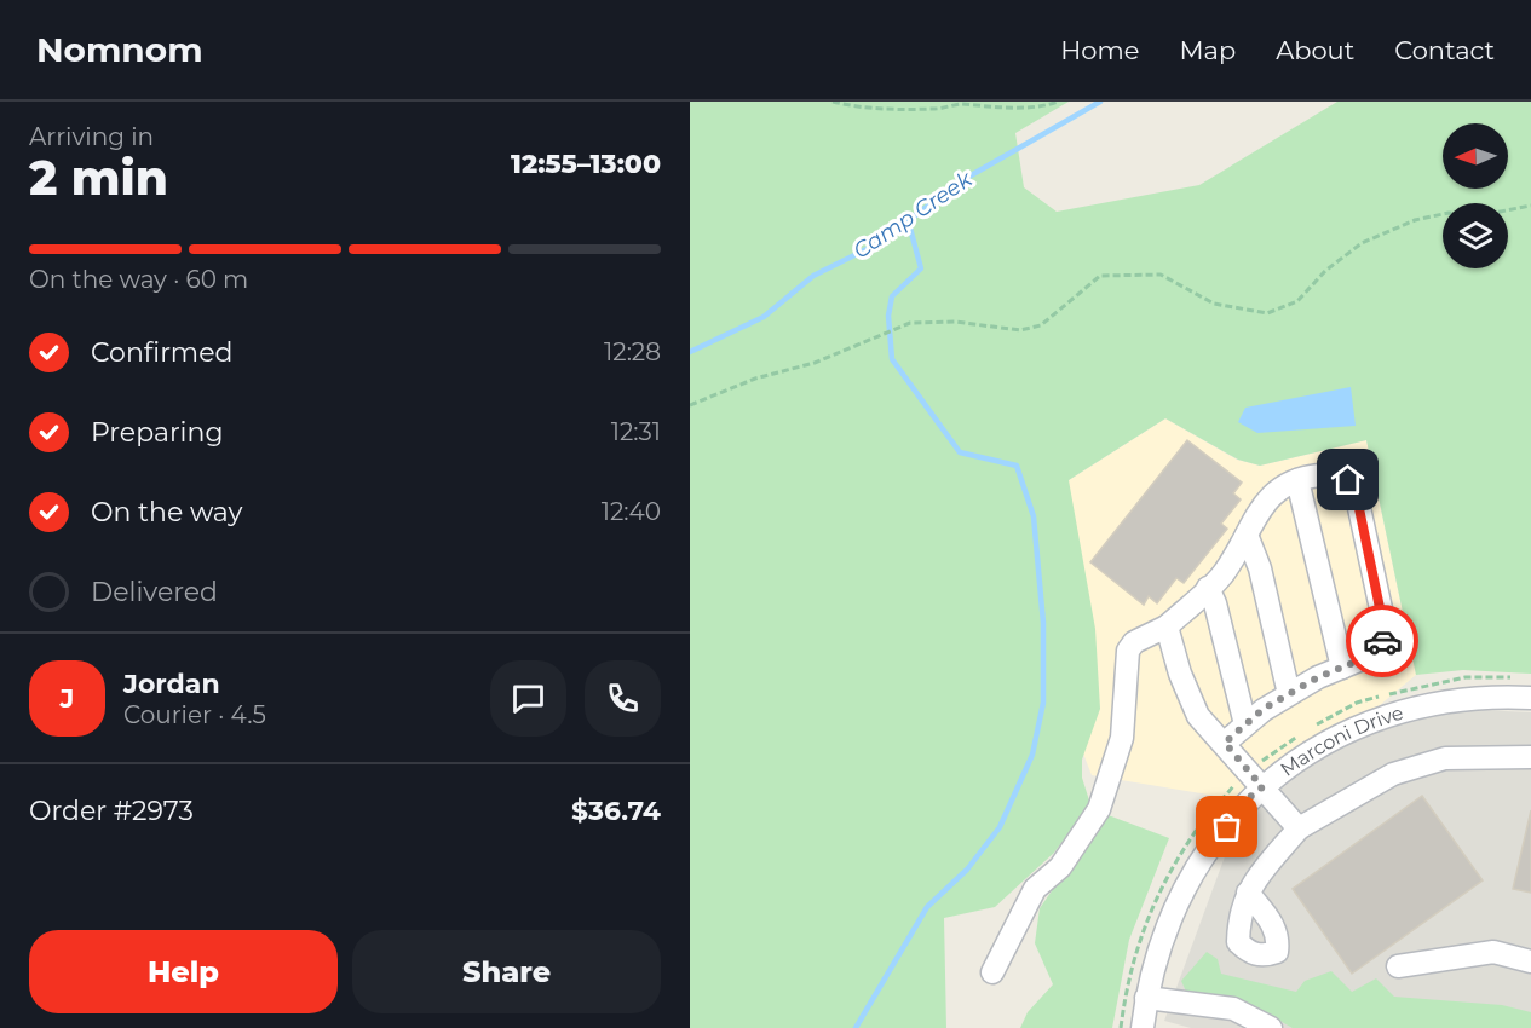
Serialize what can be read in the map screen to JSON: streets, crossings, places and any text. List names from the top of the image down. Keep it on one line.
{"streets":{"street":["Marconi Drive"]},"water":["Camp Creek"],"north":"left","page":{"header":"Nomnom","nav":["Home","Map","About","Contact"],"heading":["2 min","Arriving in","12:55–13:00"],"panel":["Jordan","Courier · 4.5","Order #2973","$36.74"],"bar":"On the way · 60 m","list":[["Confirmed","12:28"],["Preparing","12:31"],["On the way","12:40"],"Delivered"],"round":"J","buttons":["Help","Share"]}}
